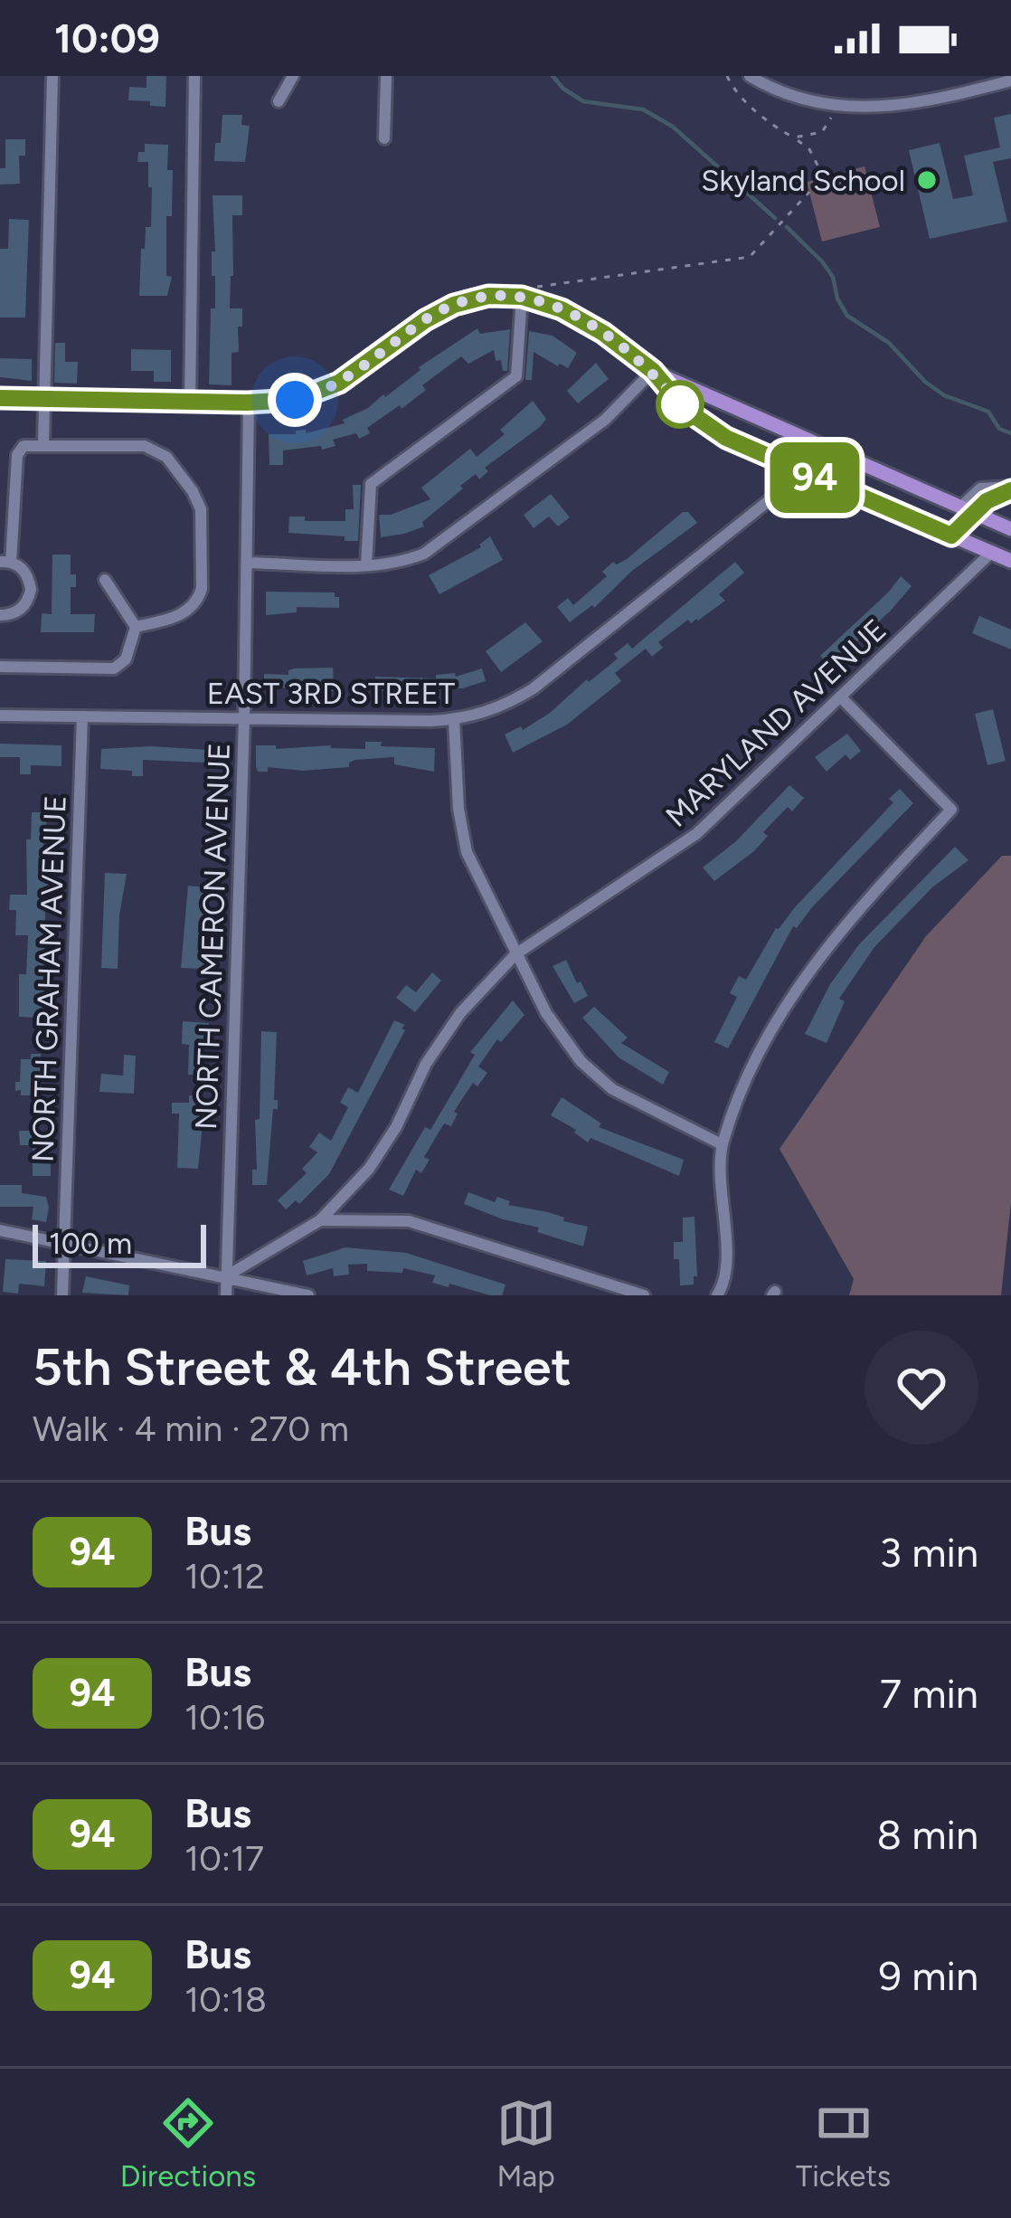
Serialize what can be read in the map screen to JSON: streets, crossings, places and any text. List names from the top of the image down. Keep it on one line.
{"streets":{"street":["EAST 3RD STREET","MARYLAND AVENUE","NORTH CAMERON AVENUE","NORTH GRAHAM AVENUE"]},"crossings":[["EAST 3RD STREET","NORTH CAMERON AVENUE"],["EAST 3RD STREET","NORTH GRAHAM AVENUE"],["MARYLAND AVENUE","NORTH CAMERON AVENUE"]],"places":["Skyland School"],"lines":["bus line 94"],"scale_bar":"100 m","page":{"status":"10:09","on_map":"94","scale":"100 m","heading":["5th Street & 4th Street","Walk · 4 min · 270 m"],"list":[{"mark":"94","name":"Bus","note":"10:12","value":"3 min"},{"mark":"94","name":"Bus","note":"10:16","value":"7 min"},{"mark":"94","name":"Bus","note":"10:17","value":"8 min"},{"mark":"94","name":"Bus","note":"10:18","value":"9 min"}],"tabs":["Directions","Map","Tickets"]}}
